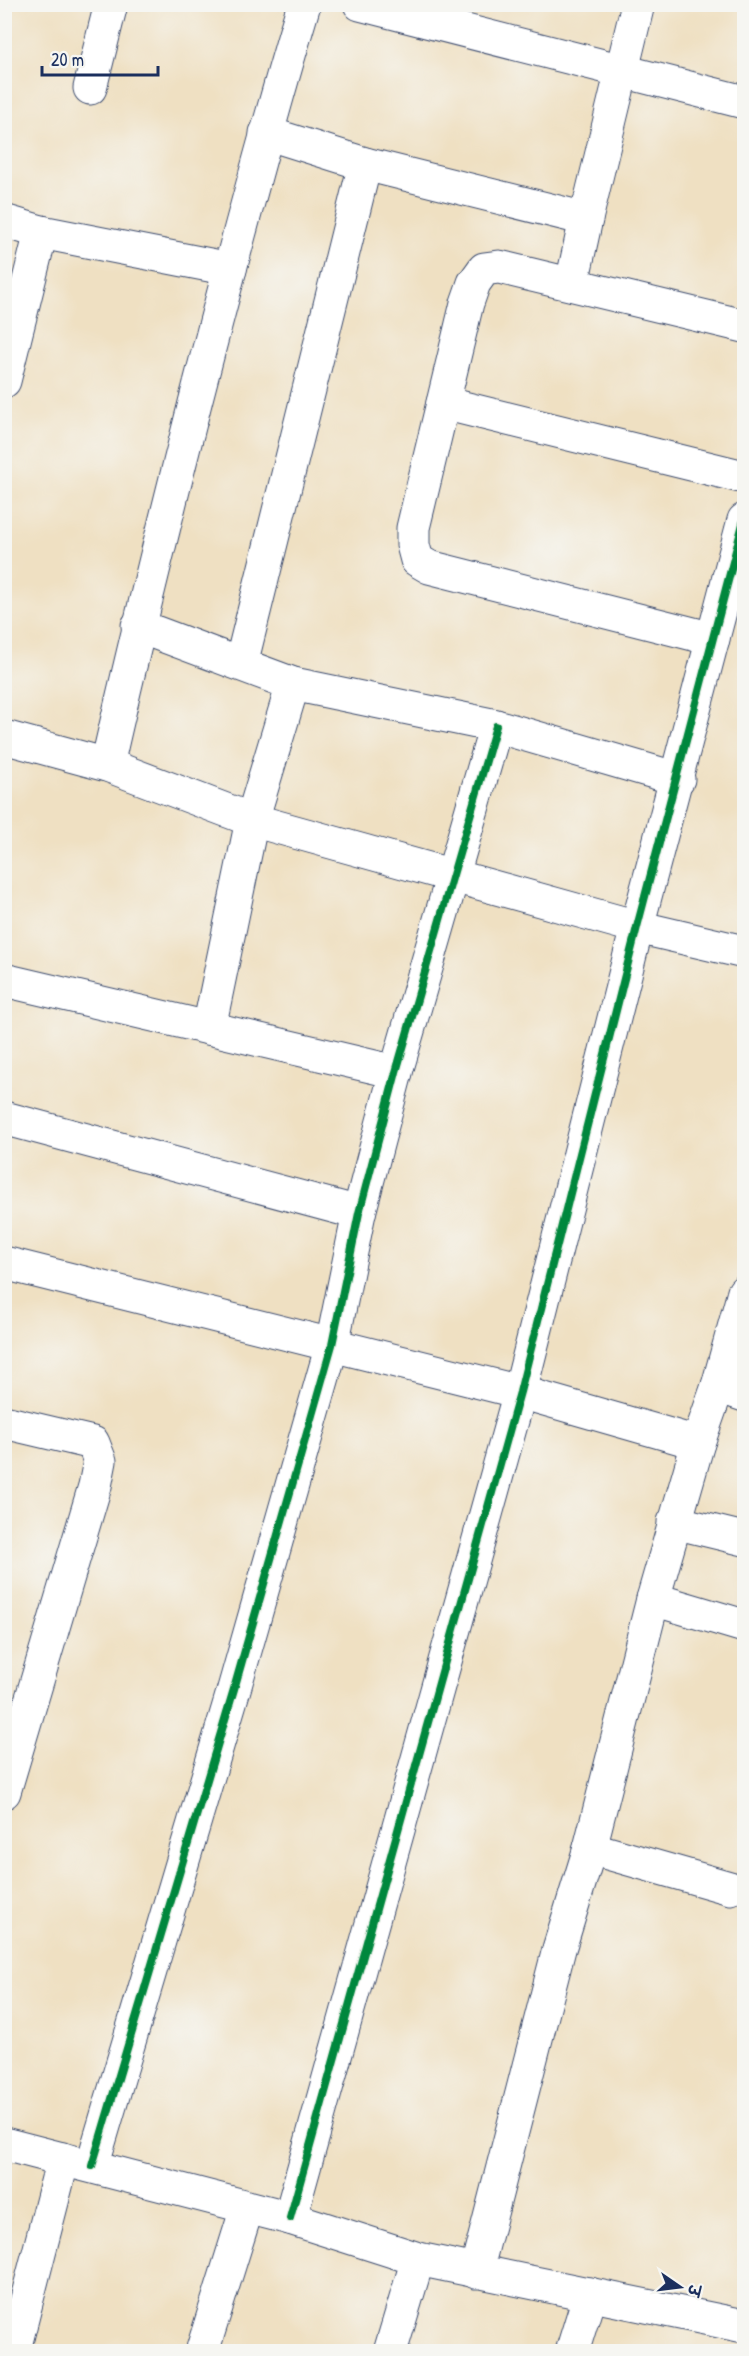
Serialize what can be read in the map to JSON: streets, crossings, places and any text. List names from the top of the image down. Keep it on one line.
{"scale_bar":"20 m","north":"right"}
